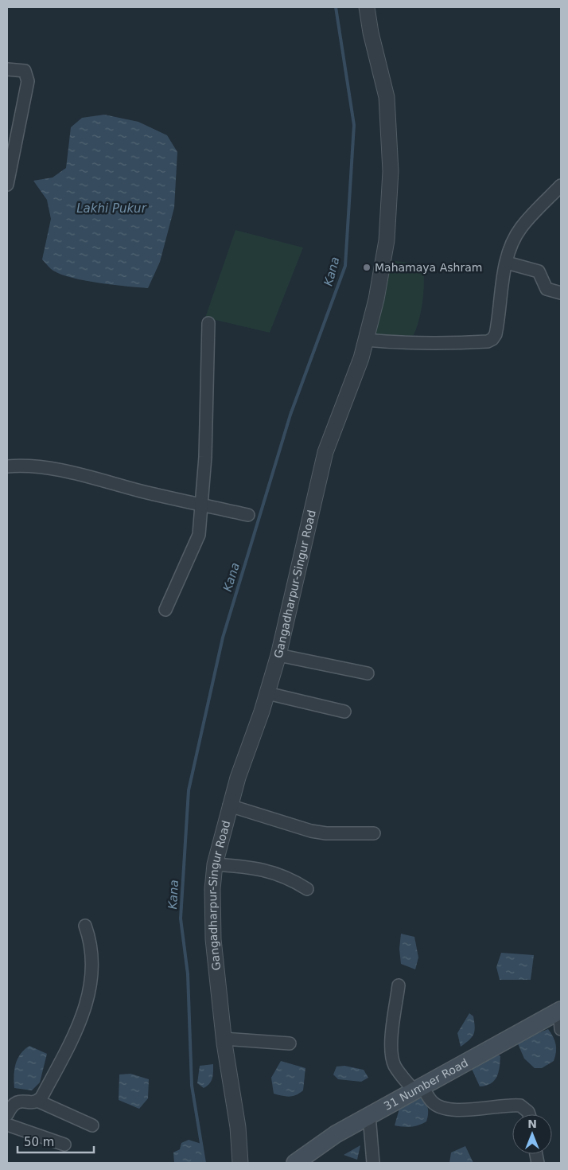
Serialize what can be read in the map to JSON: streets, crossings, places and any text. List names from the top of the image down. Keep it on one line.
{"streets":{"main road":["31 Number Road"],"street":["Gangadharpur-Singur Road"]},"water":["Lakhi Pukur","Kana"],"places":["Mahamaya Ashram"],"scale_bar":"50 m","north":"top"}
